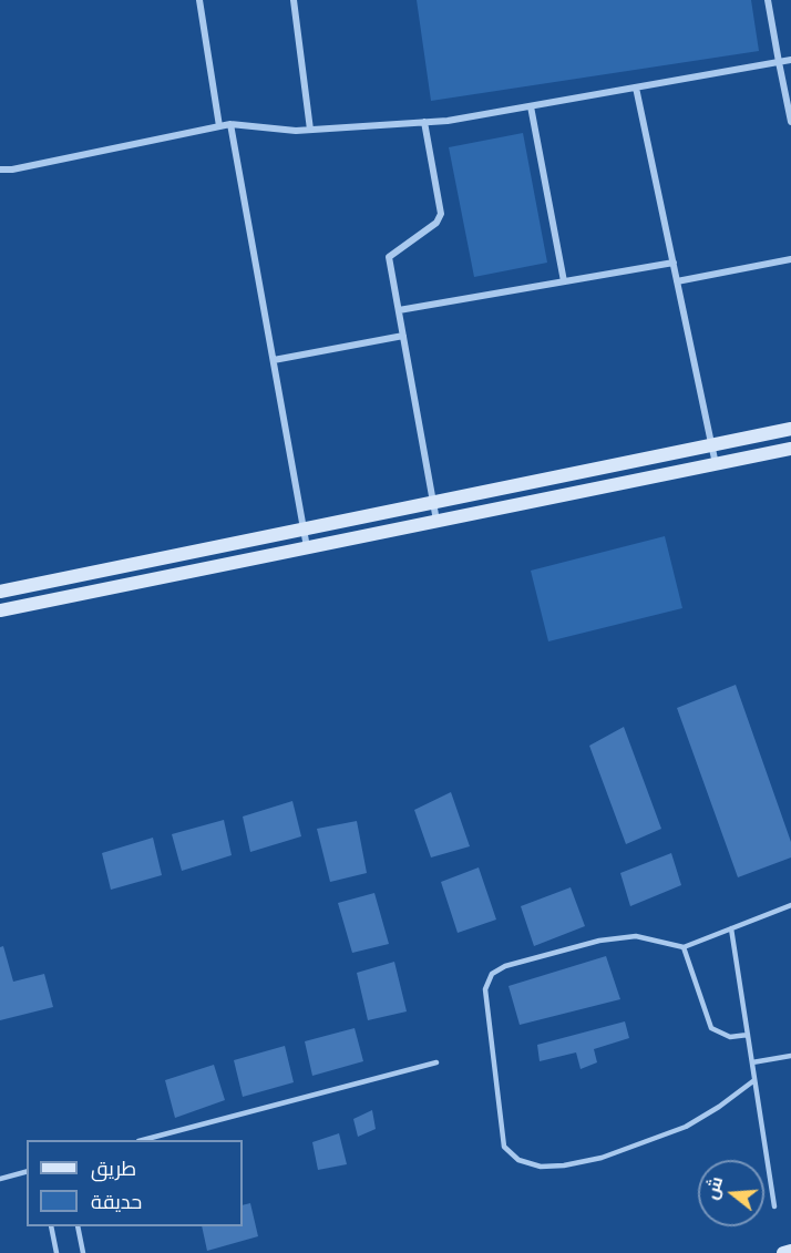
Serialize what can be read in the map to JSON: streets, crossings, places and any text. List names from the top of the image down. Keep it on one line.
{"legend":["طريق","حديقة"],"north":"left"}
